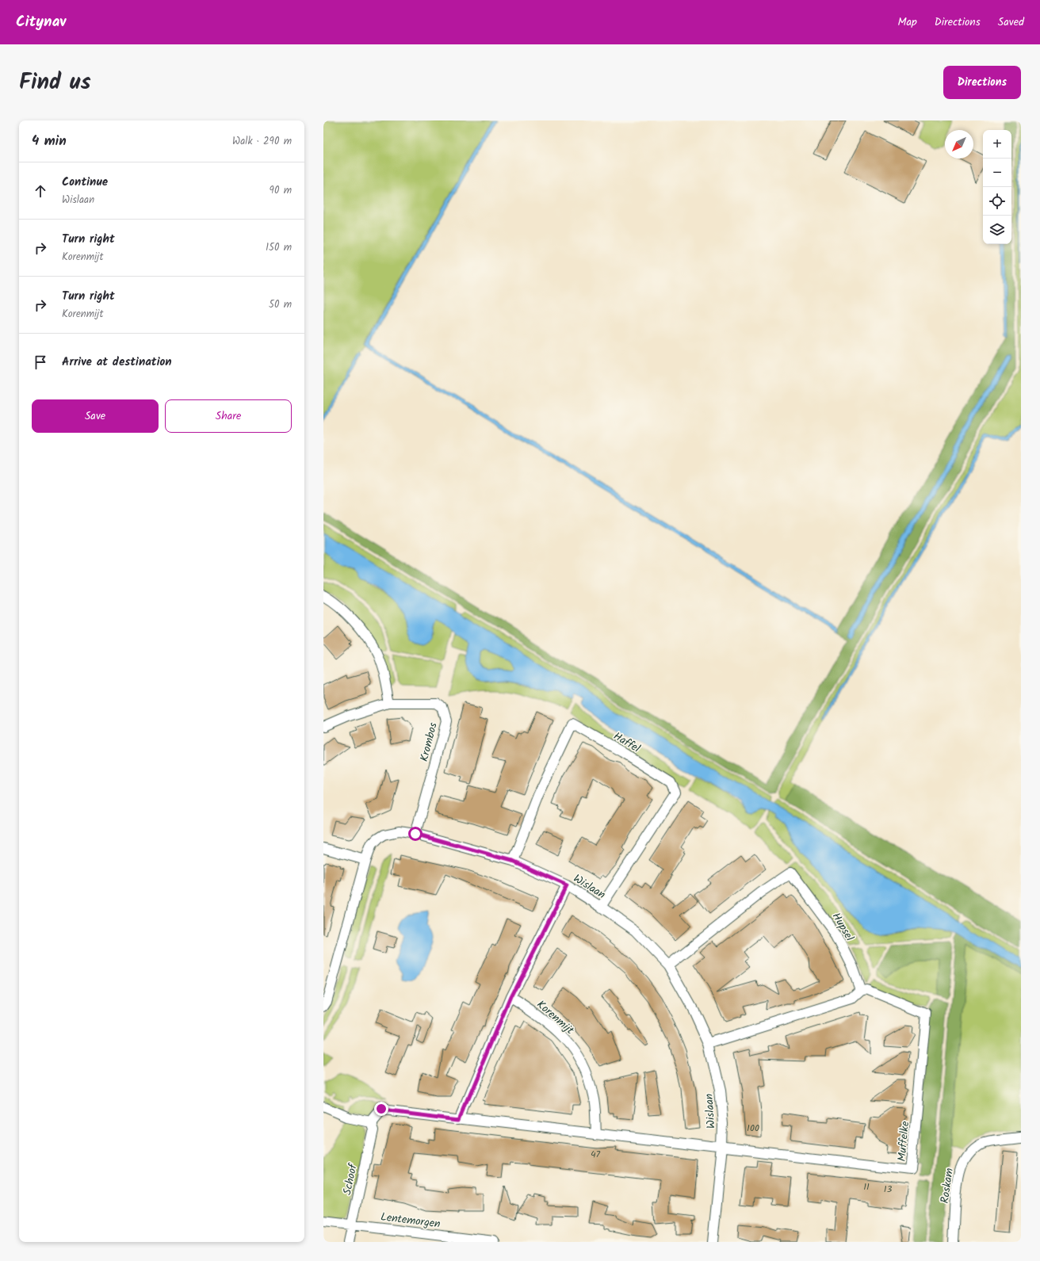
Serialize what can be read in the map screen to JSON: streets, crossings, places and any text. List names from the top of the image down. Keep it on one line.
{"streets":{"street":["Krombos","Haffel","Wislaan","Hupsel","Korenmijt","Muffelke","Schoof","Roskam","Lentemorgen"]},"crossings":[["Krombos","Wislaan"],["Haffel","Wislaan"],["Wislaan","Hupsel"],["Wislaan","Muffelke"],["Hupsel","Muffelke"],["Schoof","Lentemorgen"]],"house_numbers":["100","47","11","13"],"north":"bottom left","page":{"header":"Citynav","nav":["Map","Directions","Saved"],"title":"Find us","buttons":["Directions",["Save","Share"]],"heading":["4 min","Walk · 290 m"],"map_buttons":["+","−"],"list":[["Continue","Wislaan","90 m"],["Turn right","Korenmijt","150 m"],["Turn right","Korenmijt","50 m"],"Arrive at destination"]}}
